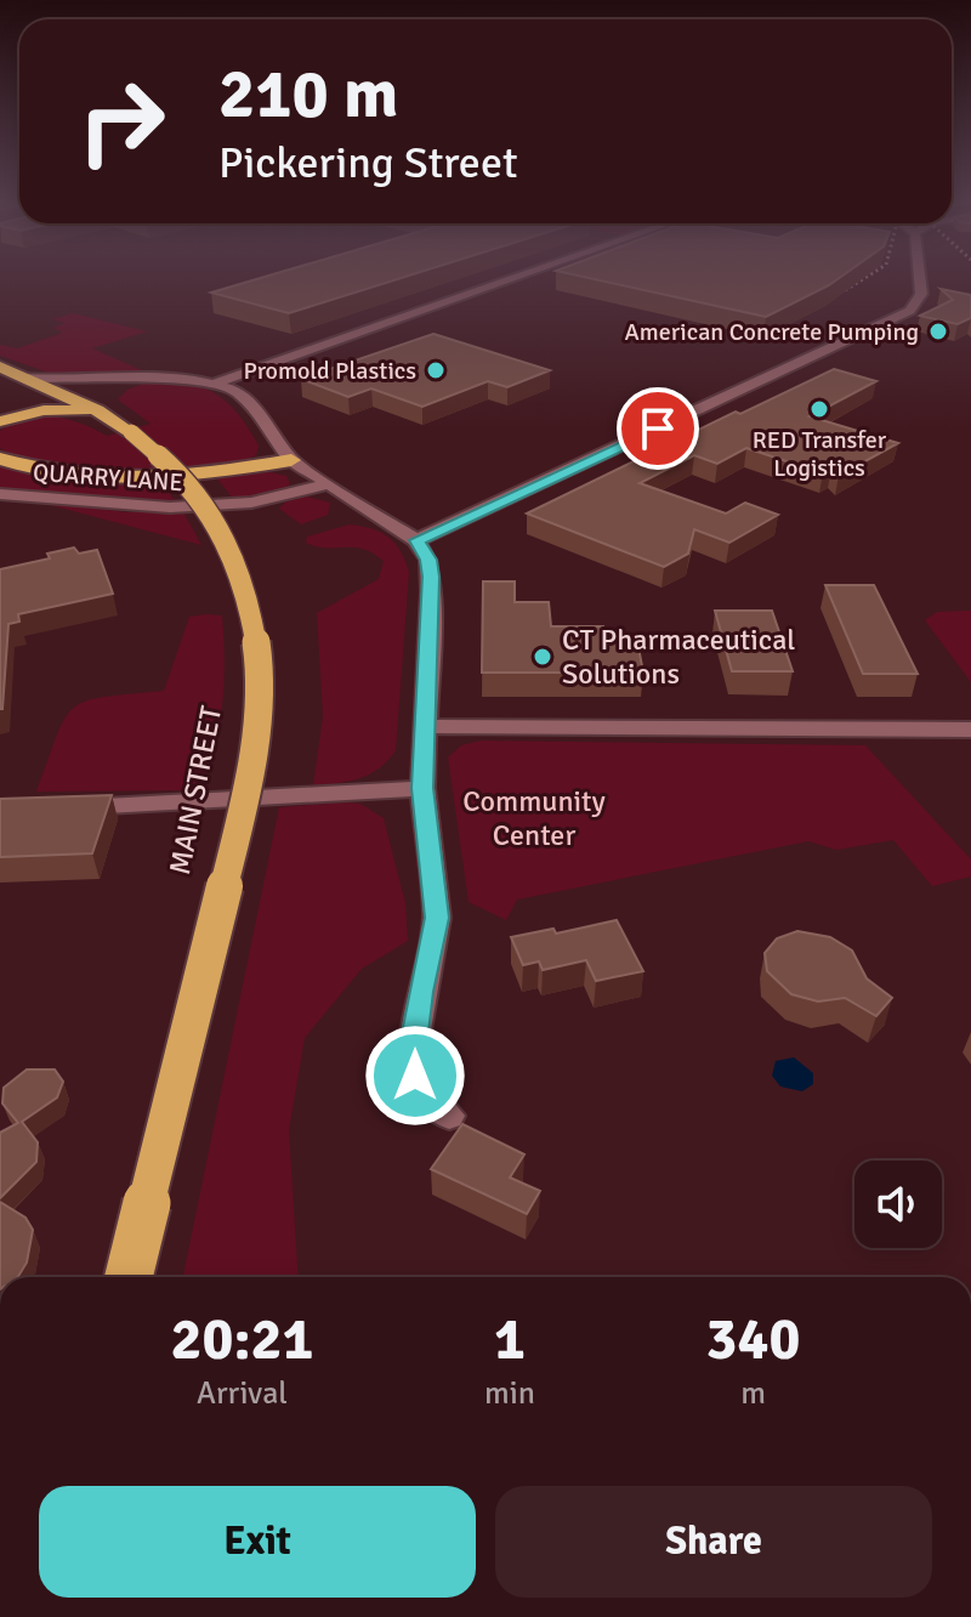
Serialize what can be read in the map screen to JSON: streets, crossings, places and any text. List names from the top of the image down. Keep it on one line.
{"streets":{"highway":["MAIN STREET"],"street":["QUARRY LANE"]},"parks":["Community Center"],"places":["American Concrete Pumping","Promold Plastics","RED Transfer Logistics","CT Pharmaceutical Solutions"],"page":{"turn":["210 m","Pickering Street"],"eta":["20:21","Arrival","1","min","340","m"],"buttons":["Exit","Share"]}}
